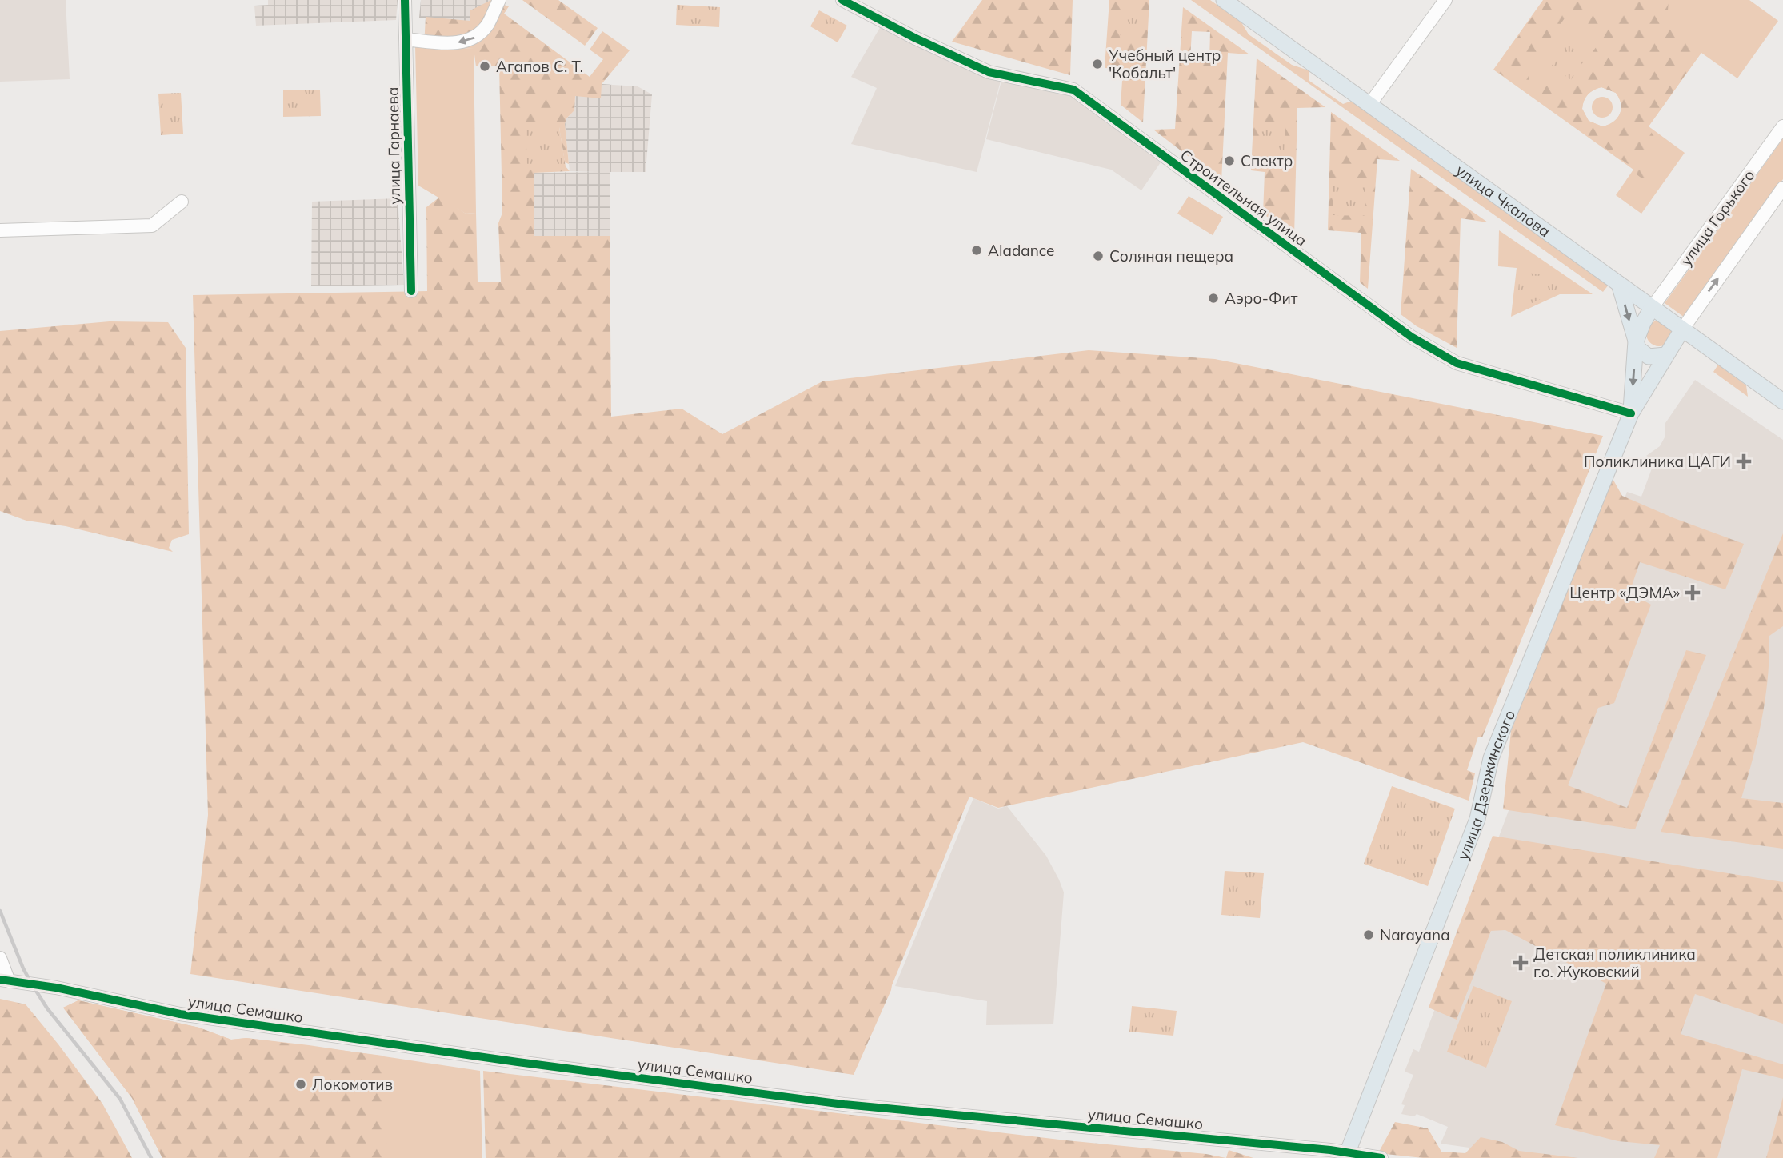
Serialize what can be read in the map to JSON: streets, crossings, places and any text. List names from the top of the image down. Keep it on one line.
{"streets":{"main road":["улица Чкалова","улица Дзержинского"],"street":["улица Гарнаева","Строительная улица","улица Горького","улица Семашко"]},"crossings":[["Строительная улица","улица Дзержинского"],["улица Чкалова","улица Горького"],["улица Чкалова","улица Дзержинского"],["улица Горького","улица Дзержинского"],["улица Дзержинского","улица Семашко"]],"places":{"other":["Учебный центр 'Кобальт'","Агапов С. Т.","Спектр","Aladance","Соляная пещера","Аэро-Фит","Narayana","Локомотив"],"health":["Поликлиника ЦАГИ","Центр «ДЭМА»","Детская поликлиника г.о. Жуковский"]}}
